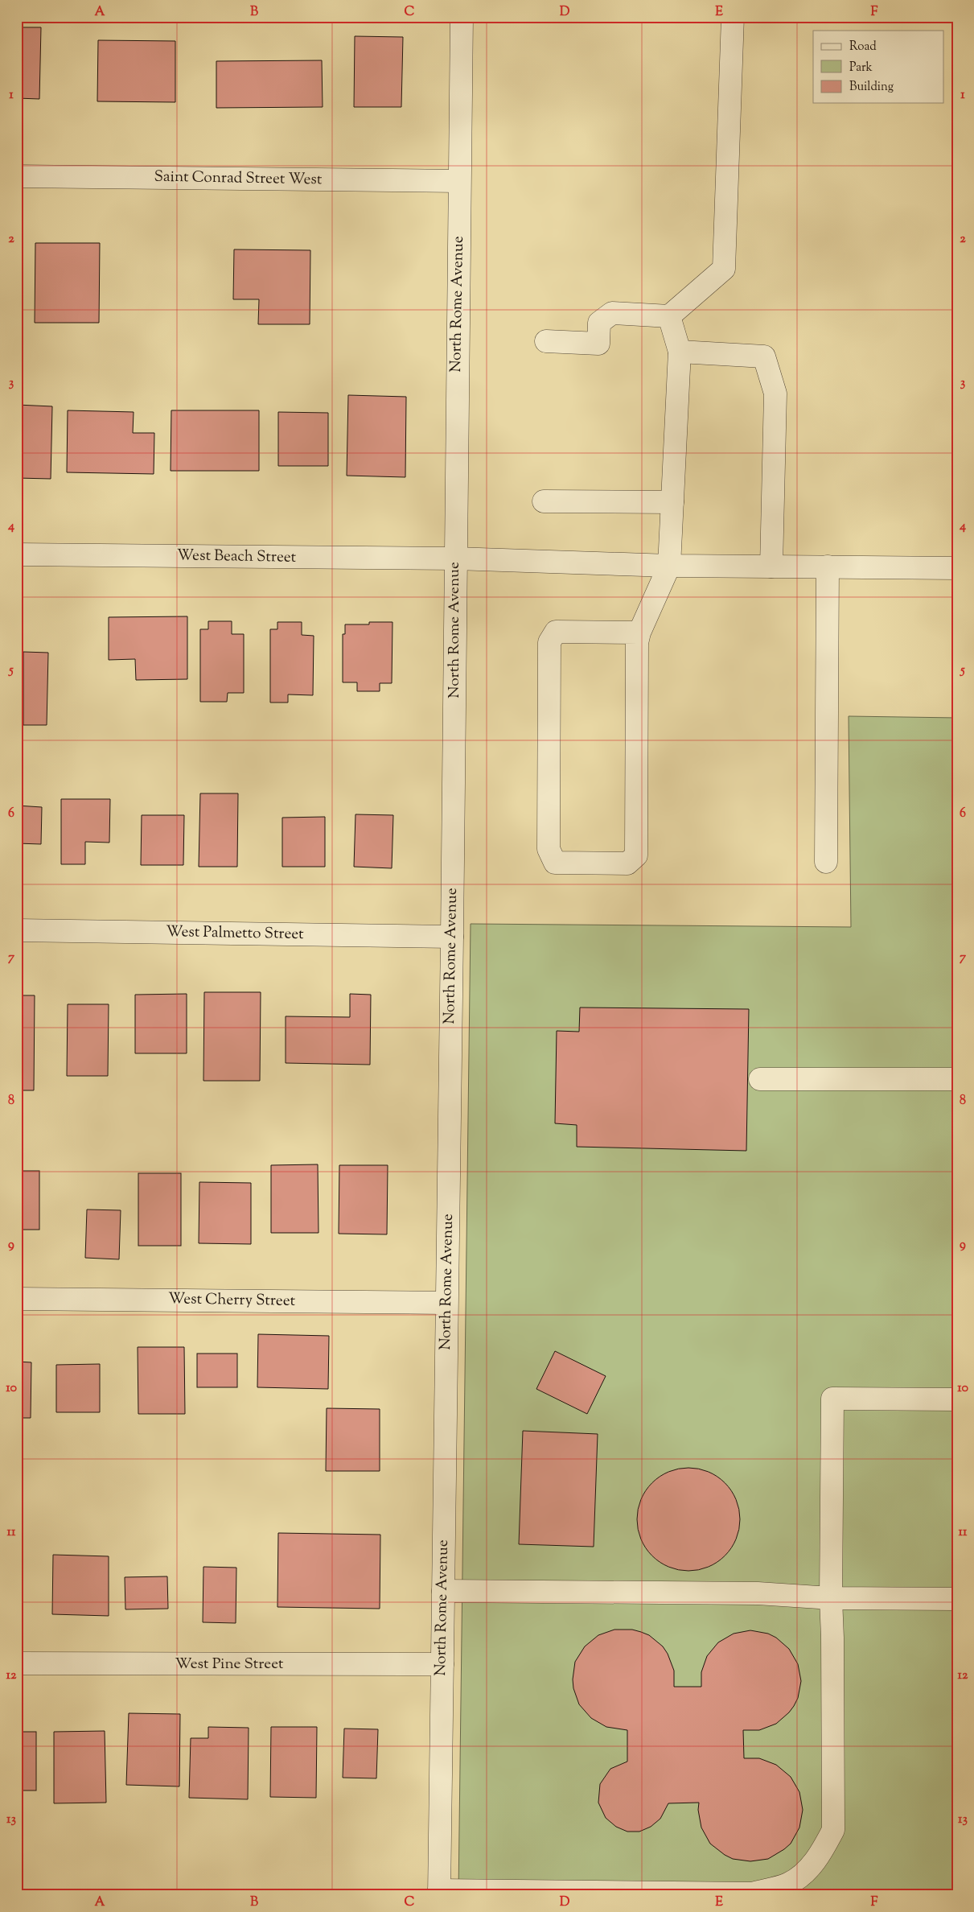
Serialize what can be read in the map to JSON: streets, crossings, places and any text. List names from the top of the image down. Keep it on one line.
{"streets":{"street":["Saint Conrad Street West","North Rome Avenue","West Beach Street","West Palmetto Street","West Cherry Street","West Pine Street"]},"crossings":[["Saint Conrad Street West","North Rome Avenue"],["North Rome Avenue","West Beach Street"],["North Rome Avenue","West Palmetto Street"],["North Rome Avenue","West Cherry Street"],["North Rome Avenue","West Pine Street"]],"legend":["Road","Park","Building"],"grid":{"columns":["A","B","C","D","E","F"],"rows":["1","2","3","4","5","6","7","8","9","10","11","12","13"]}}
